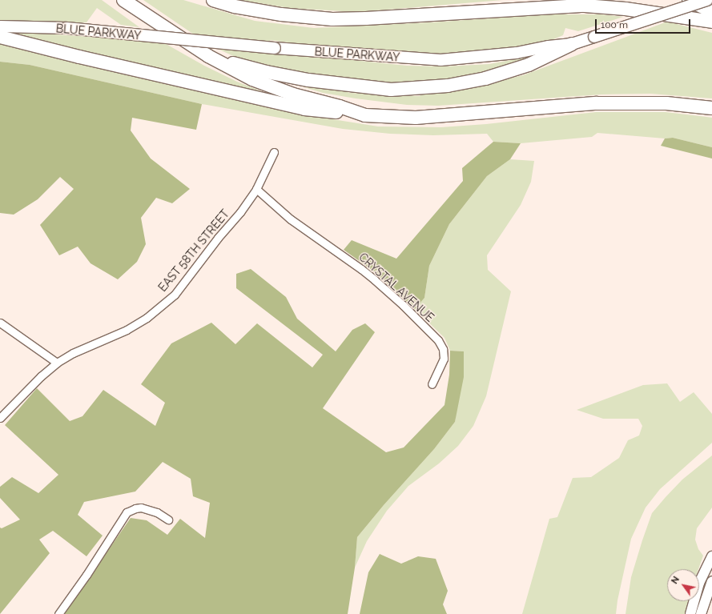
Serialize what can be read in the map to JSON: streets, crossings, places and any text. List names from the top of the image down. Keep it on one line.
{"streets":{"highway":["BLUE PARKWAY"],"street":["EAST 58TH STREET","CRYSTAL AVENUE"]},"crossings":[["EAST 58TH STREET","CRYSTAL AVENUE"]],"scale_bar":"100 m","north":"top left"}
